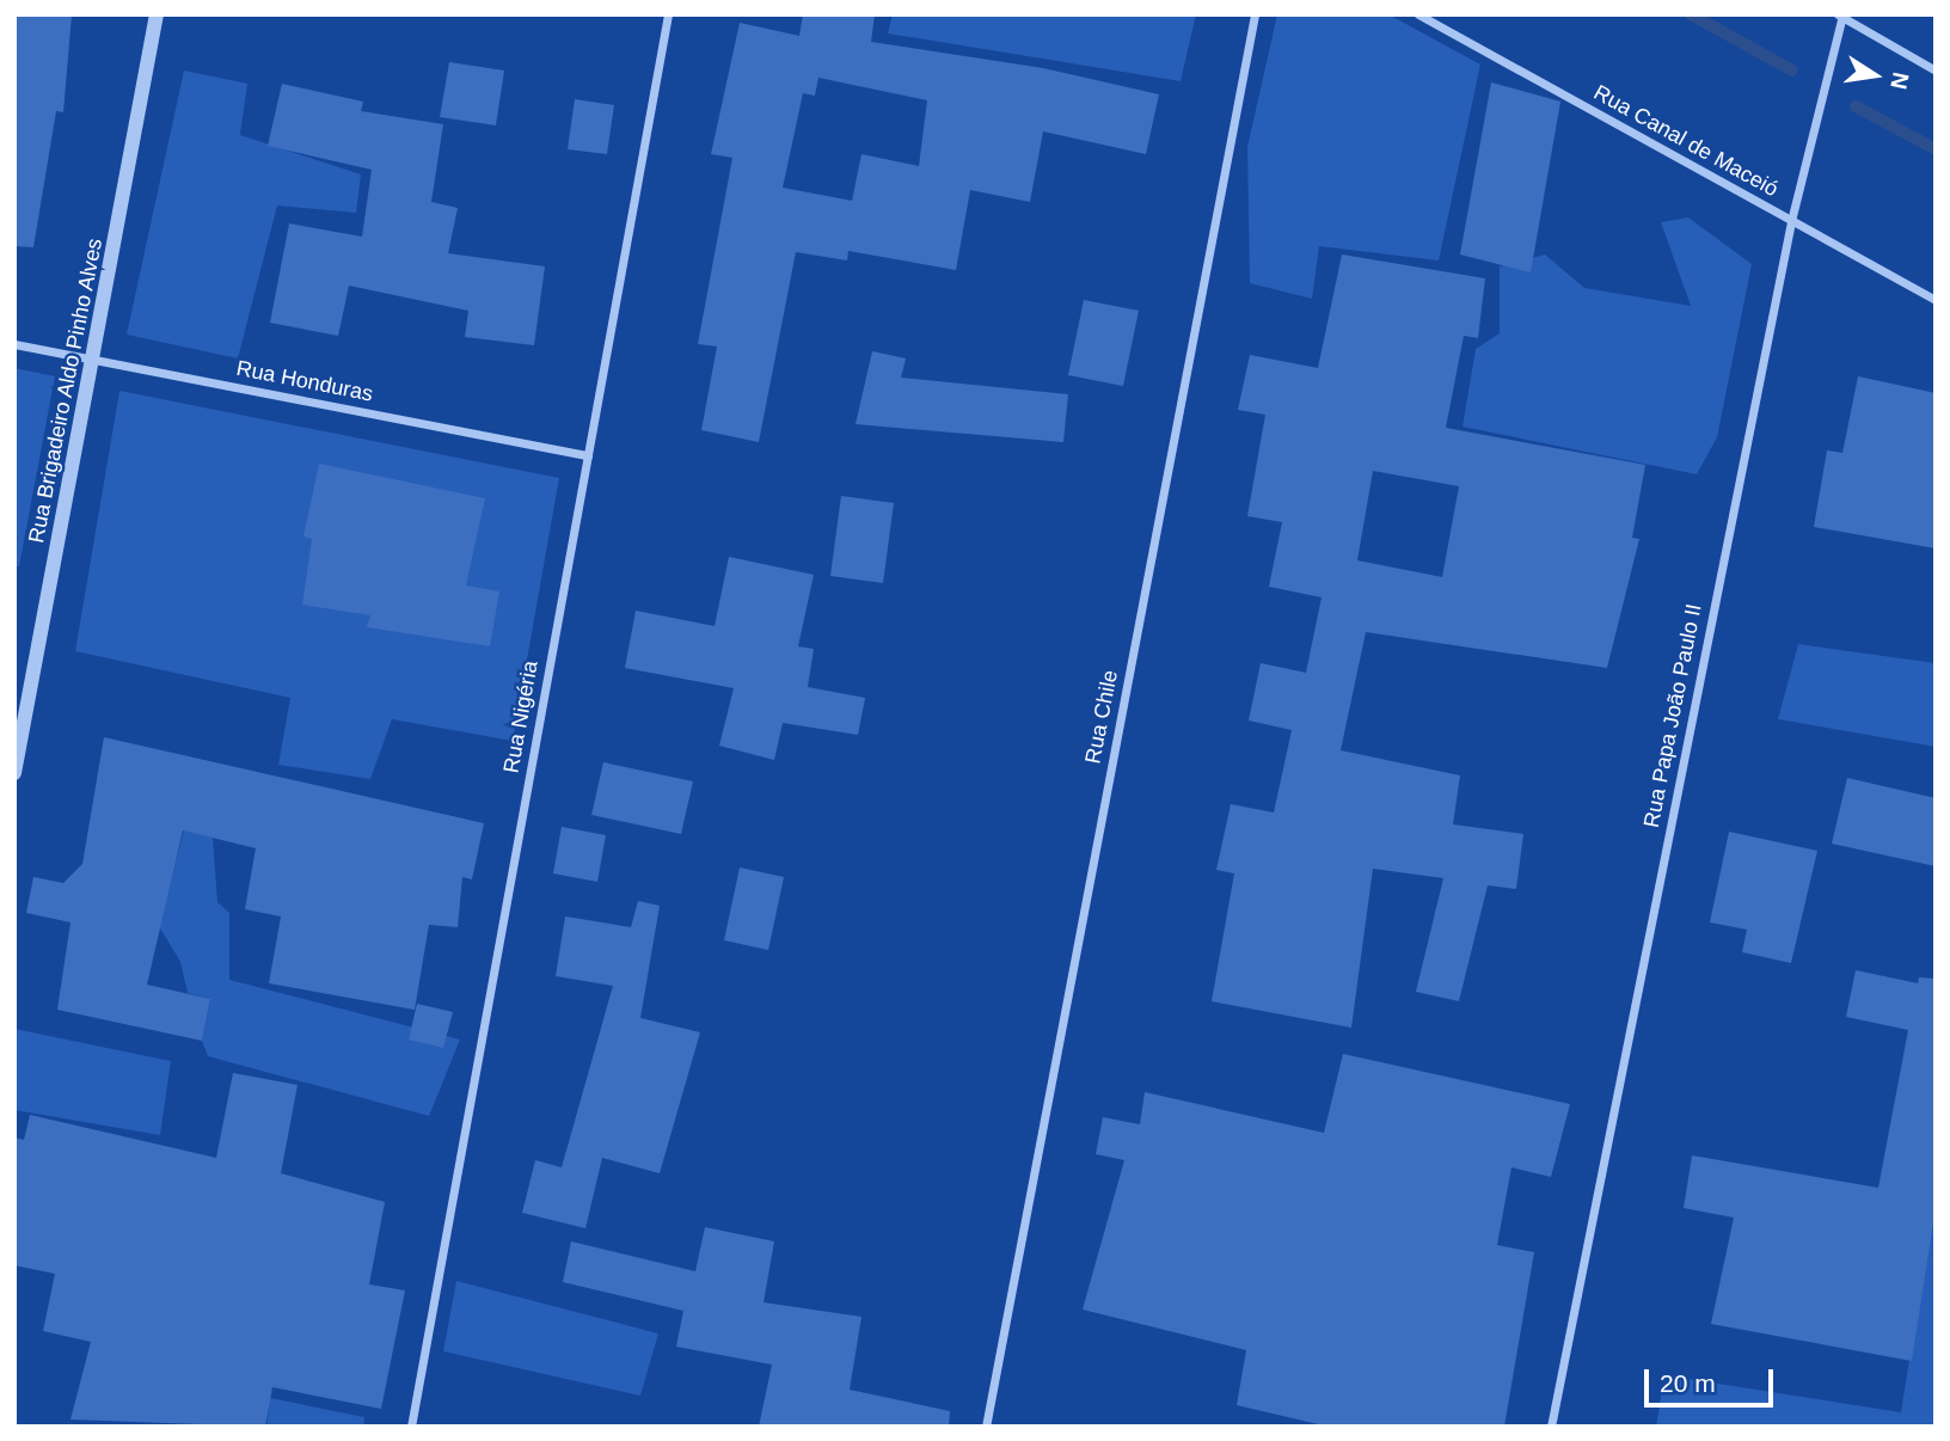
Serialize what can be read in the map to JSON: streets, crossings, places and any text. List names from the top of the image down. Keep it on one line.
{"streets":{"street":["Rua Canal de Maceió","Rua Honduras","Rua Brigadeiro Aldo Pinho Alves","Rua Papa João Paulo II","Rua Nigéria","Rua Chile"]},"crossings":[["Rua Canal de Maceió","Rua Papa João Paulo II"],["Rua Honduras","Rua Brigadeiro Aldo Pinho Alves"],["Rua Honduras","Rua Nigéria"]],"scale_bar":"20 m","north":"right"}
